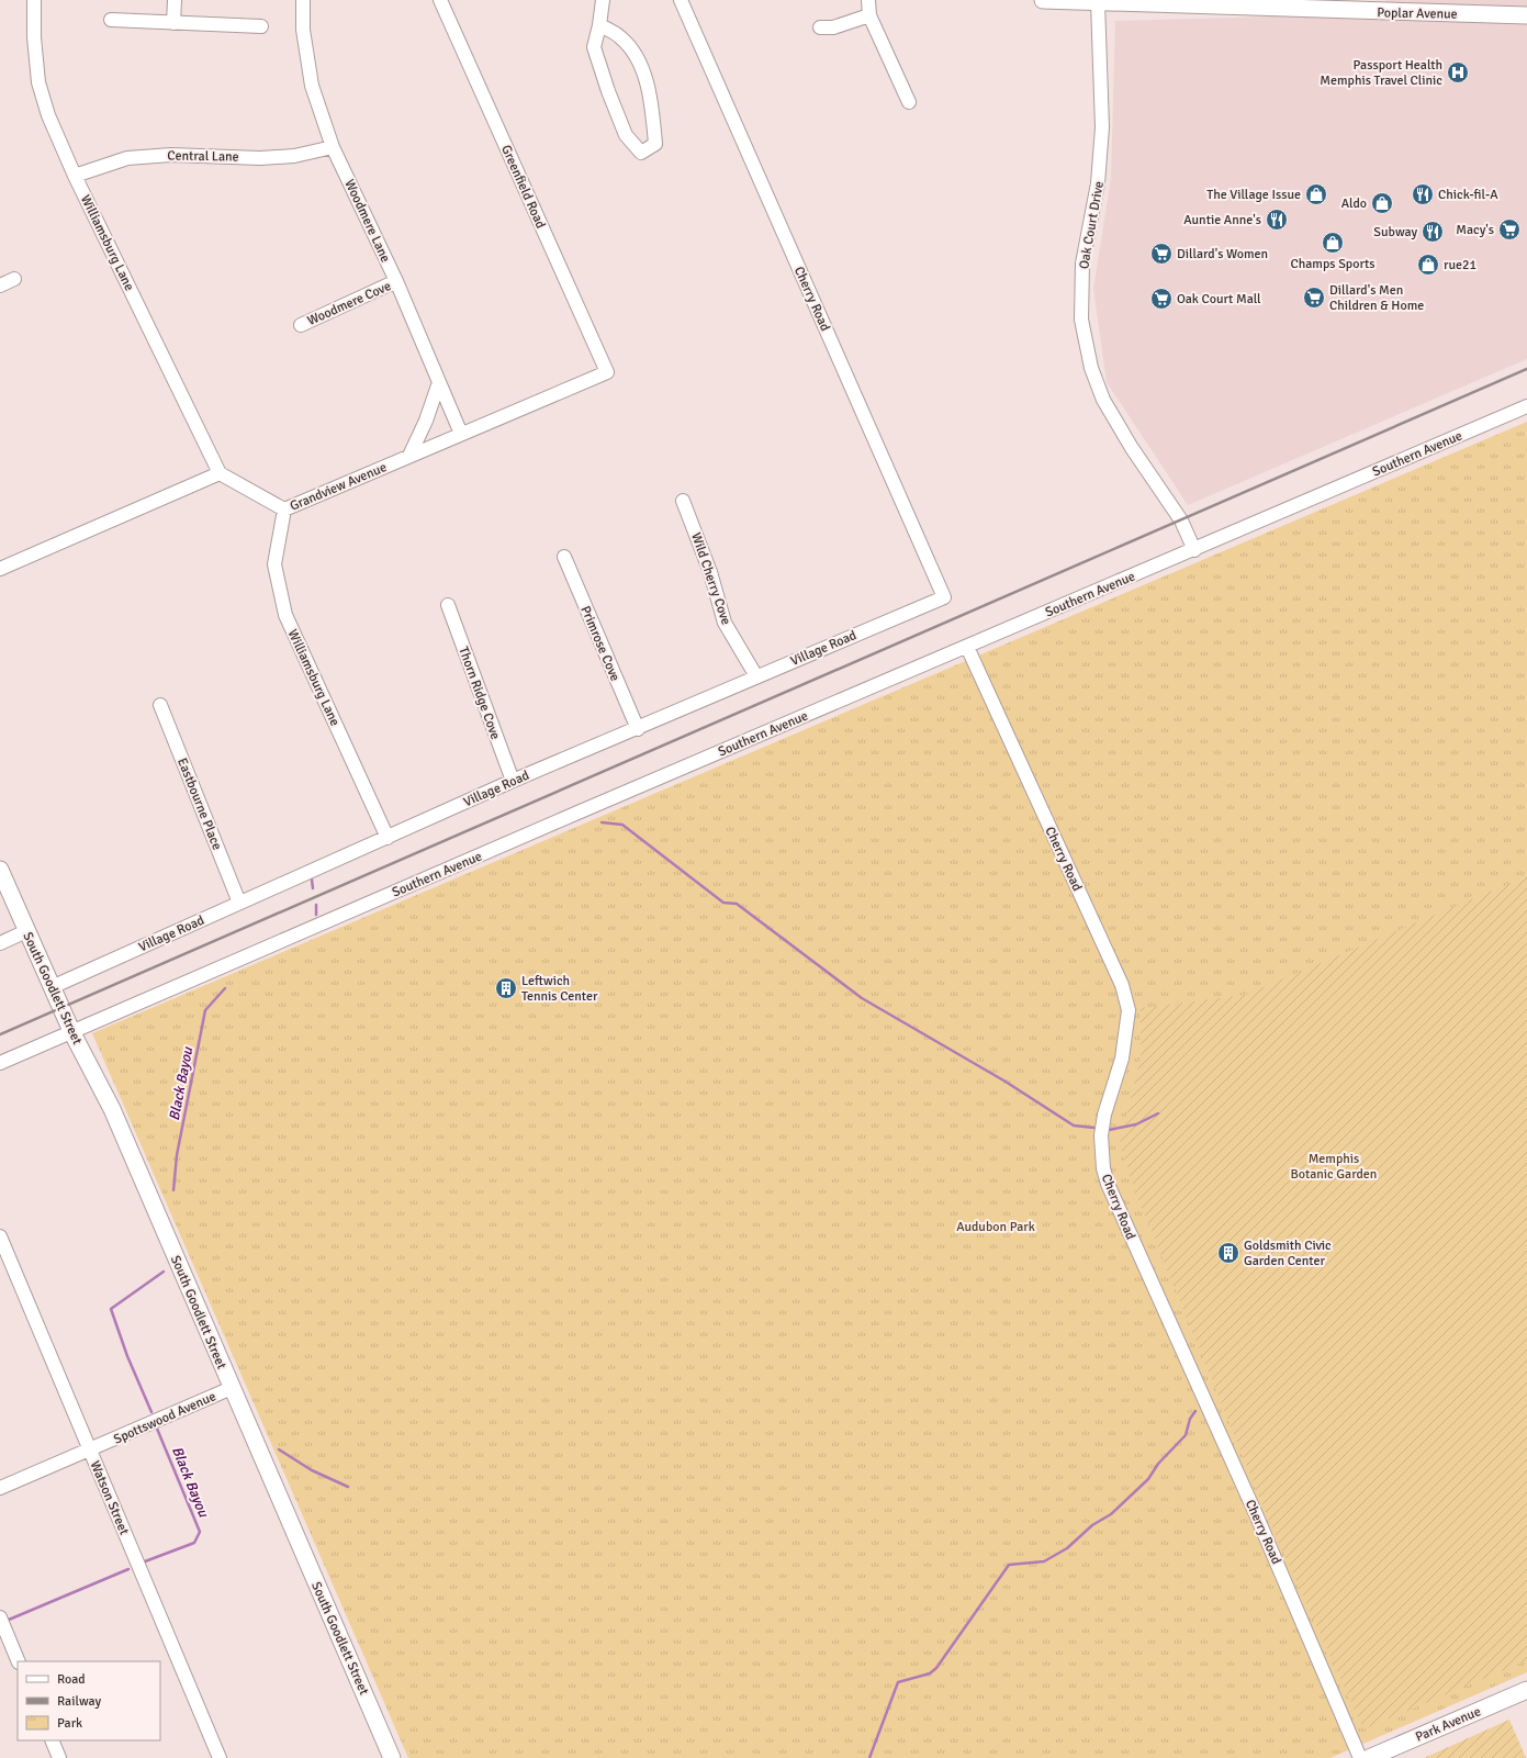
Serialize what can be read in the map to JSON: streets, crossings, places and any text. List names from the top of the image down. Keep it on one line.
{"streets":{"main road":["Poplar Avenue","South Goodlett Street","Park Avenue"],"street":["Central Lane","Greenfield Road","Woodmere Lane","Oak Court Drive","Williamsburg Lane","Cherry Road","Woodmere Cove","Southern Avenue","Grandview Avenue","Wild Cherry Cove","Primrose Cove","Village Road","Thorn Ridge Cove","Eastbourne Place","Spottswood Avenue","Watson Street"]},"crossings":[["Poplar Avenue","Oak Court Drive"],["Central Lane","Woodmere Lane"],["Central Lane","Williamsburg Lane"],["Greenfield Road","Grandview Avenue"],["Woodmere Lane","Woodmere Cove"],["Woodmere Lane","Grandview Avenue"],["Oak Court Drive","Southern Avenue"],["Williamsburg Lane","Grandview Avenue"],["Williamsburg Lane","Village Road"],["Cherry Road","Southern Avenue"],["Cherry Road","Village Road"],["Southern Avenue","South Goodlett Street"],["Wild Cherry Cove","Village Road"],["Primrose Cove","Village Road"],["Village Road","Thorn Ridge Cove"],["Village Road","Eastbourne Place"],["Village Road","South Goodlett Street"],["South Goodlett Street","Spottswood Avenue"],["Spottswood Avenue","Watson Street"]],"water":["Black Bayou"],"parks":["Memphis Botanic Garden","Audubon Park"],"places":{"hospital":["Passport Health Memphis Travel Clinic"],"shop":["The Village Issue","Aldo","Champs Sports","rue21"],"restaurant":["Chick-fil-A","Auntie Anne's","Subway"],"supermarket":["Macy's","Dillard's Women","Dillard's Men Children & Home","Oak Court Mall"],"building":["Leftwich Tennis Center","Goldsmith Civic Garden Center"]},"legend":["Road","Railway","Park"]}
